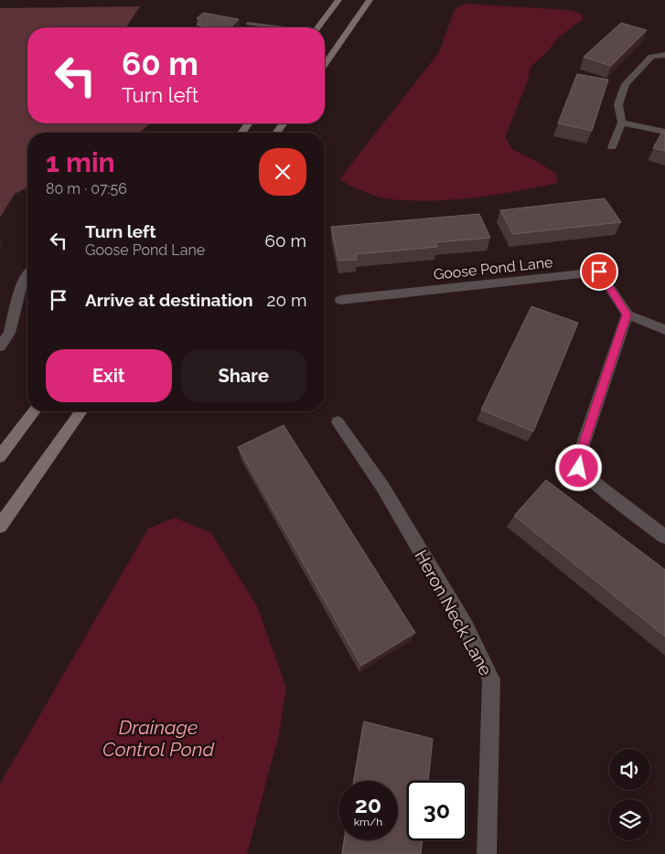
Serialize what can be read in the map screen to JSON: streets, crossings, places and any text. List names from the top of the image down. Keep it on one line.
{"streets":{"street":["Goose Pond Lane","Heron Neck Lane"]},"water":["Drainage Control Pond"],"page":{"turn":["60 m","Turn left"],"heading":["1 min","80 m · 07:56"],"list":[{"name":"Turn left","note":"Goose Pond Lane","value":"60 m"},{"name":"Arrive at destination","value":"20 m"}],"buttons":["Exit","Share"],"speed":"20 km/h","limit":"30"}}
